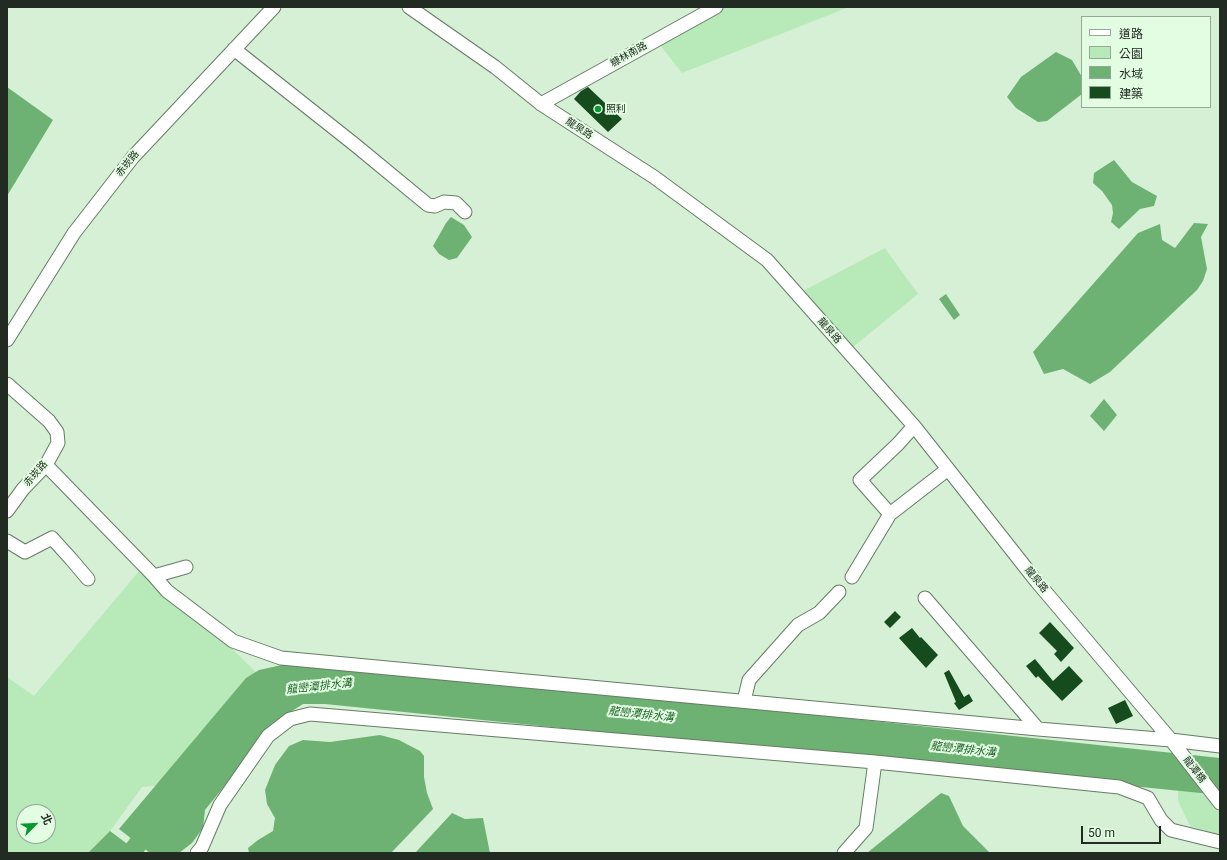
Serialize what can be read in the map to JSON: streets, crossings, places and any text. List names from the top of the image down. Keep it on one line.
{"streets":{"street":["糠林南路","龍泉路","赤崁路","龍潭橋"]},"crossings":[["糠林南路","龍泉路"],["龍泉路","龍潭橋"]],"water":["龍巒潭排水溝"],"places":["照利"],"legend":["道路","公園","水域","建築"],"scale_bar":"50 m","north":"top right"}
